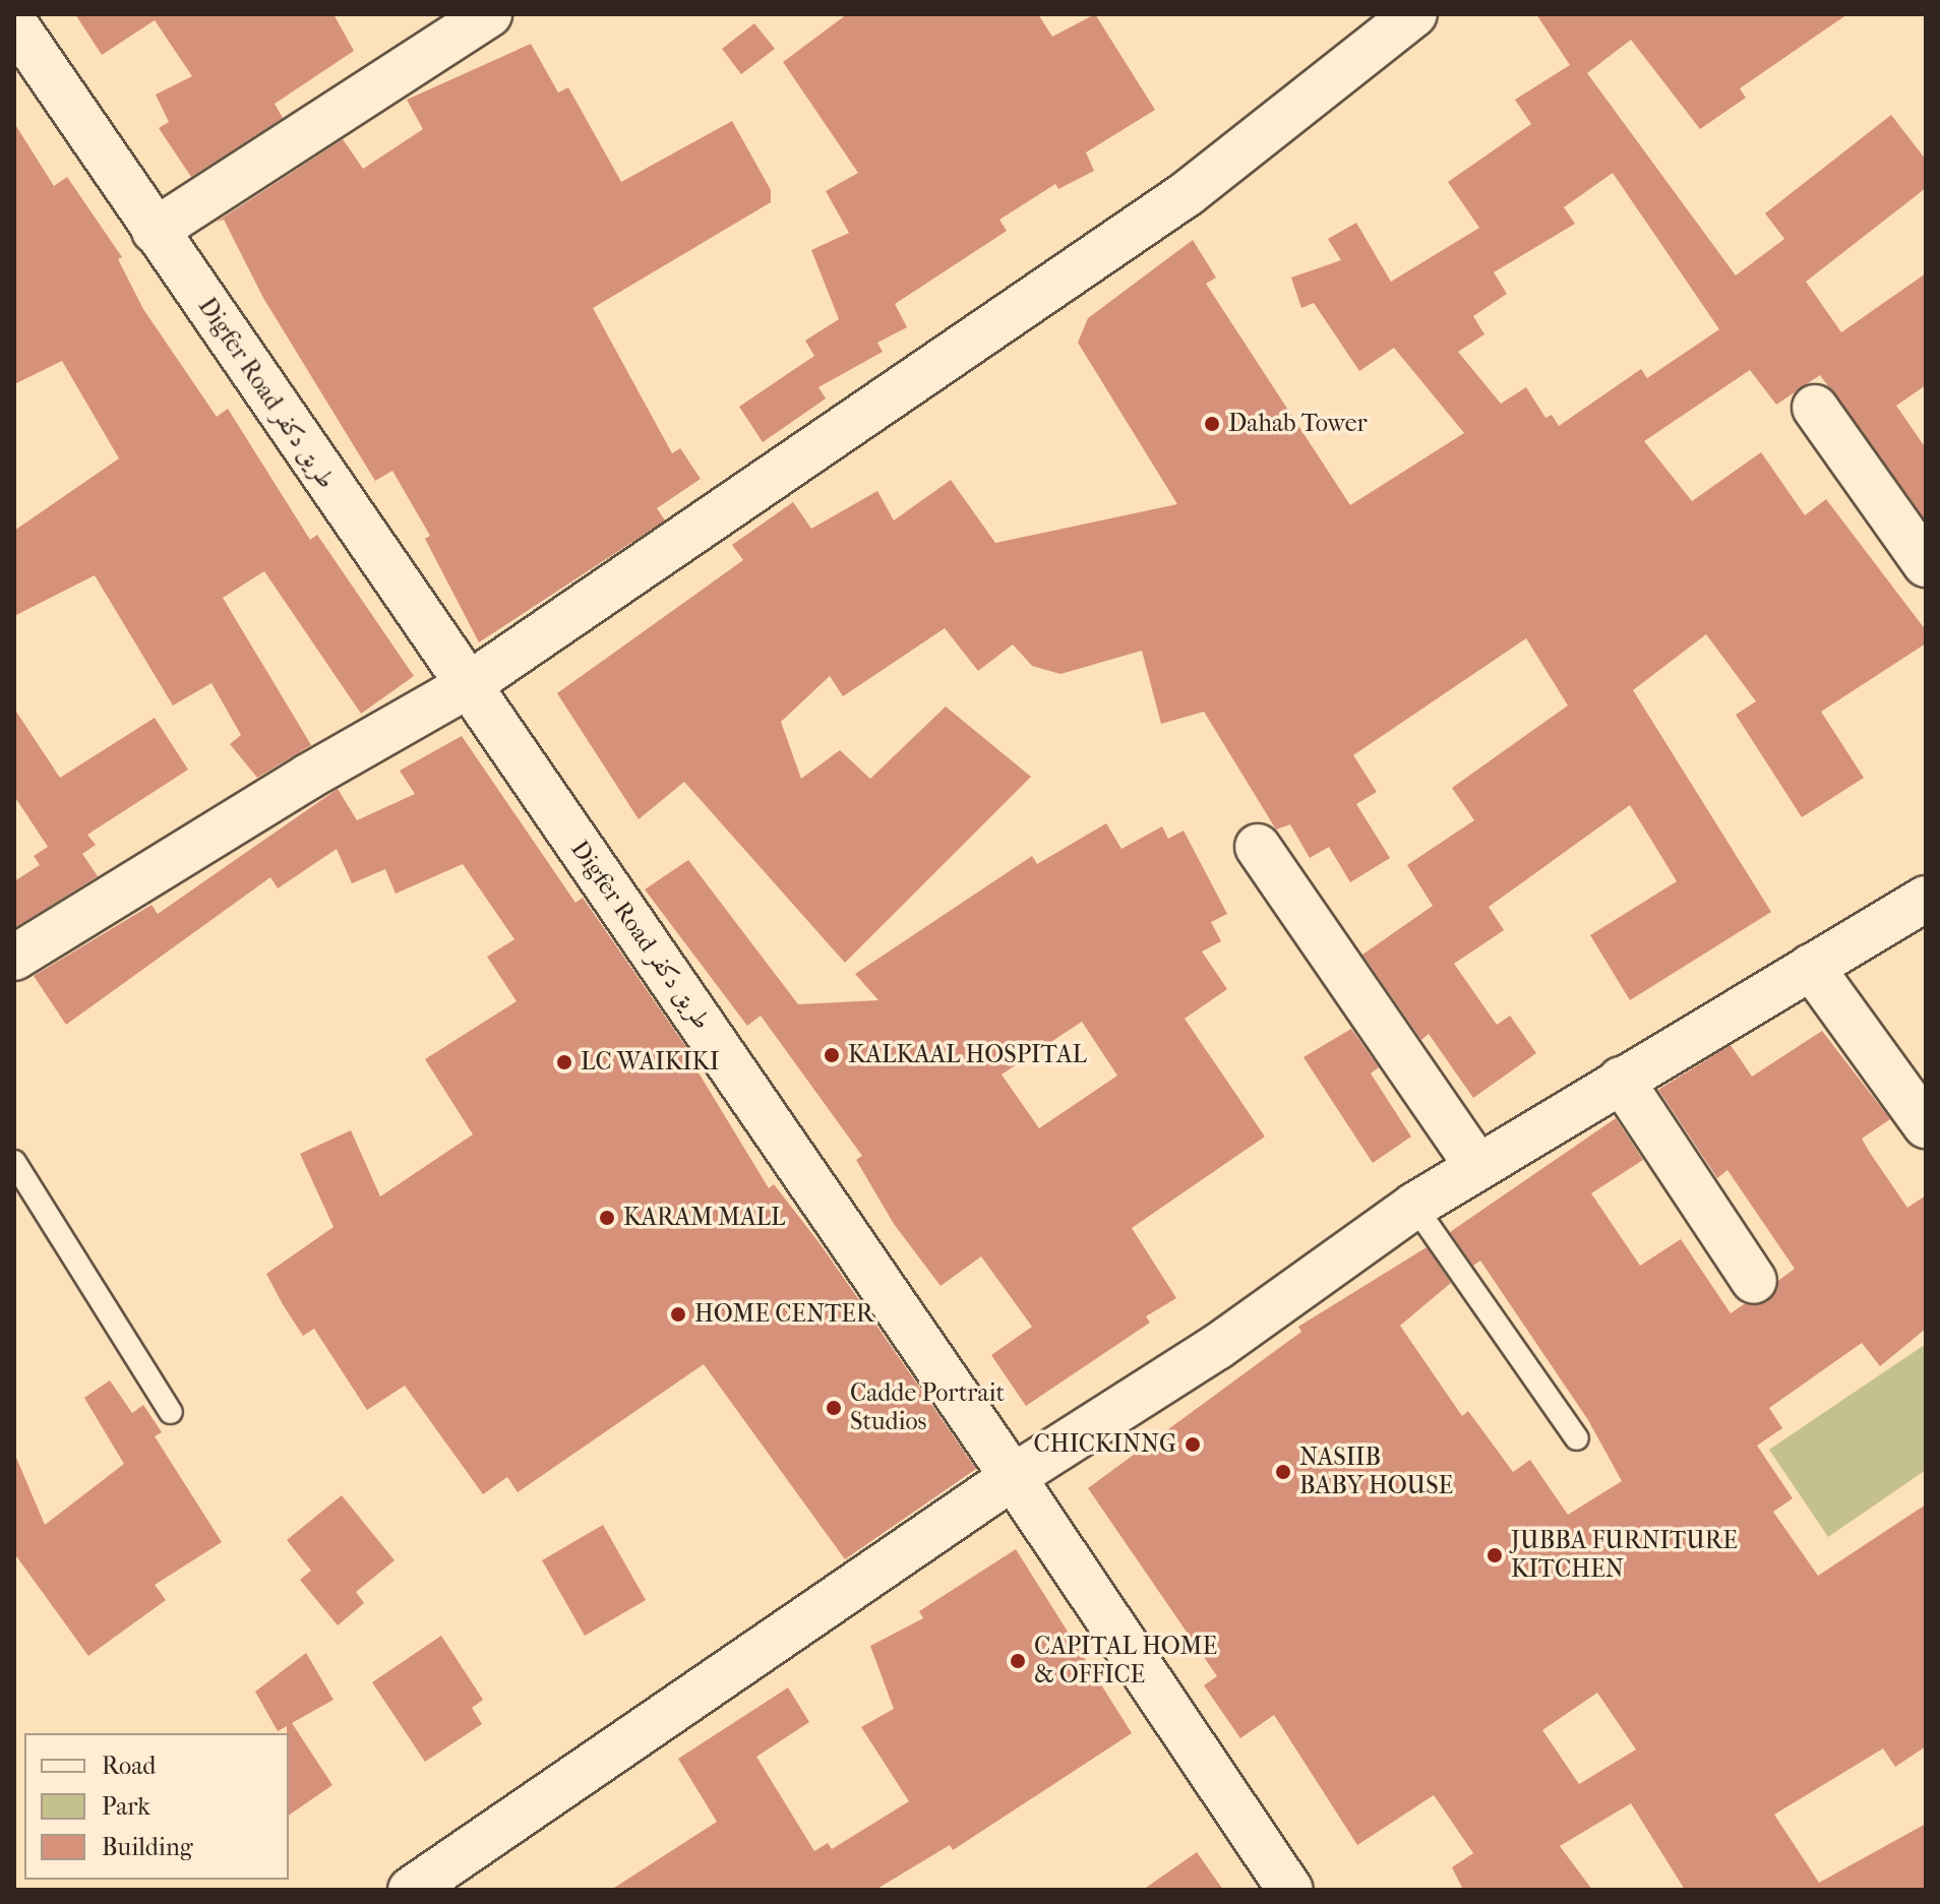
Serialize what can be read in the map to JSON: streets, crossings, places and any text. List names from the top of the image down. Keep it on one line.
{"streets":{"street":["Digfer Road طريق دكفر"]},"places":["Dahab Tower","KALKAAL HOSPITAL","LC WAIKIKI","KARAM MALL","HOME CENTER","Cadde Portrait Studios","CHICKINNG","NASIIB BABY HOUSE","JUBBA FURNITURE KITCHEN","CAPITAL HOME & OFFICE"],"legend":["Road","Park","Building"]}
